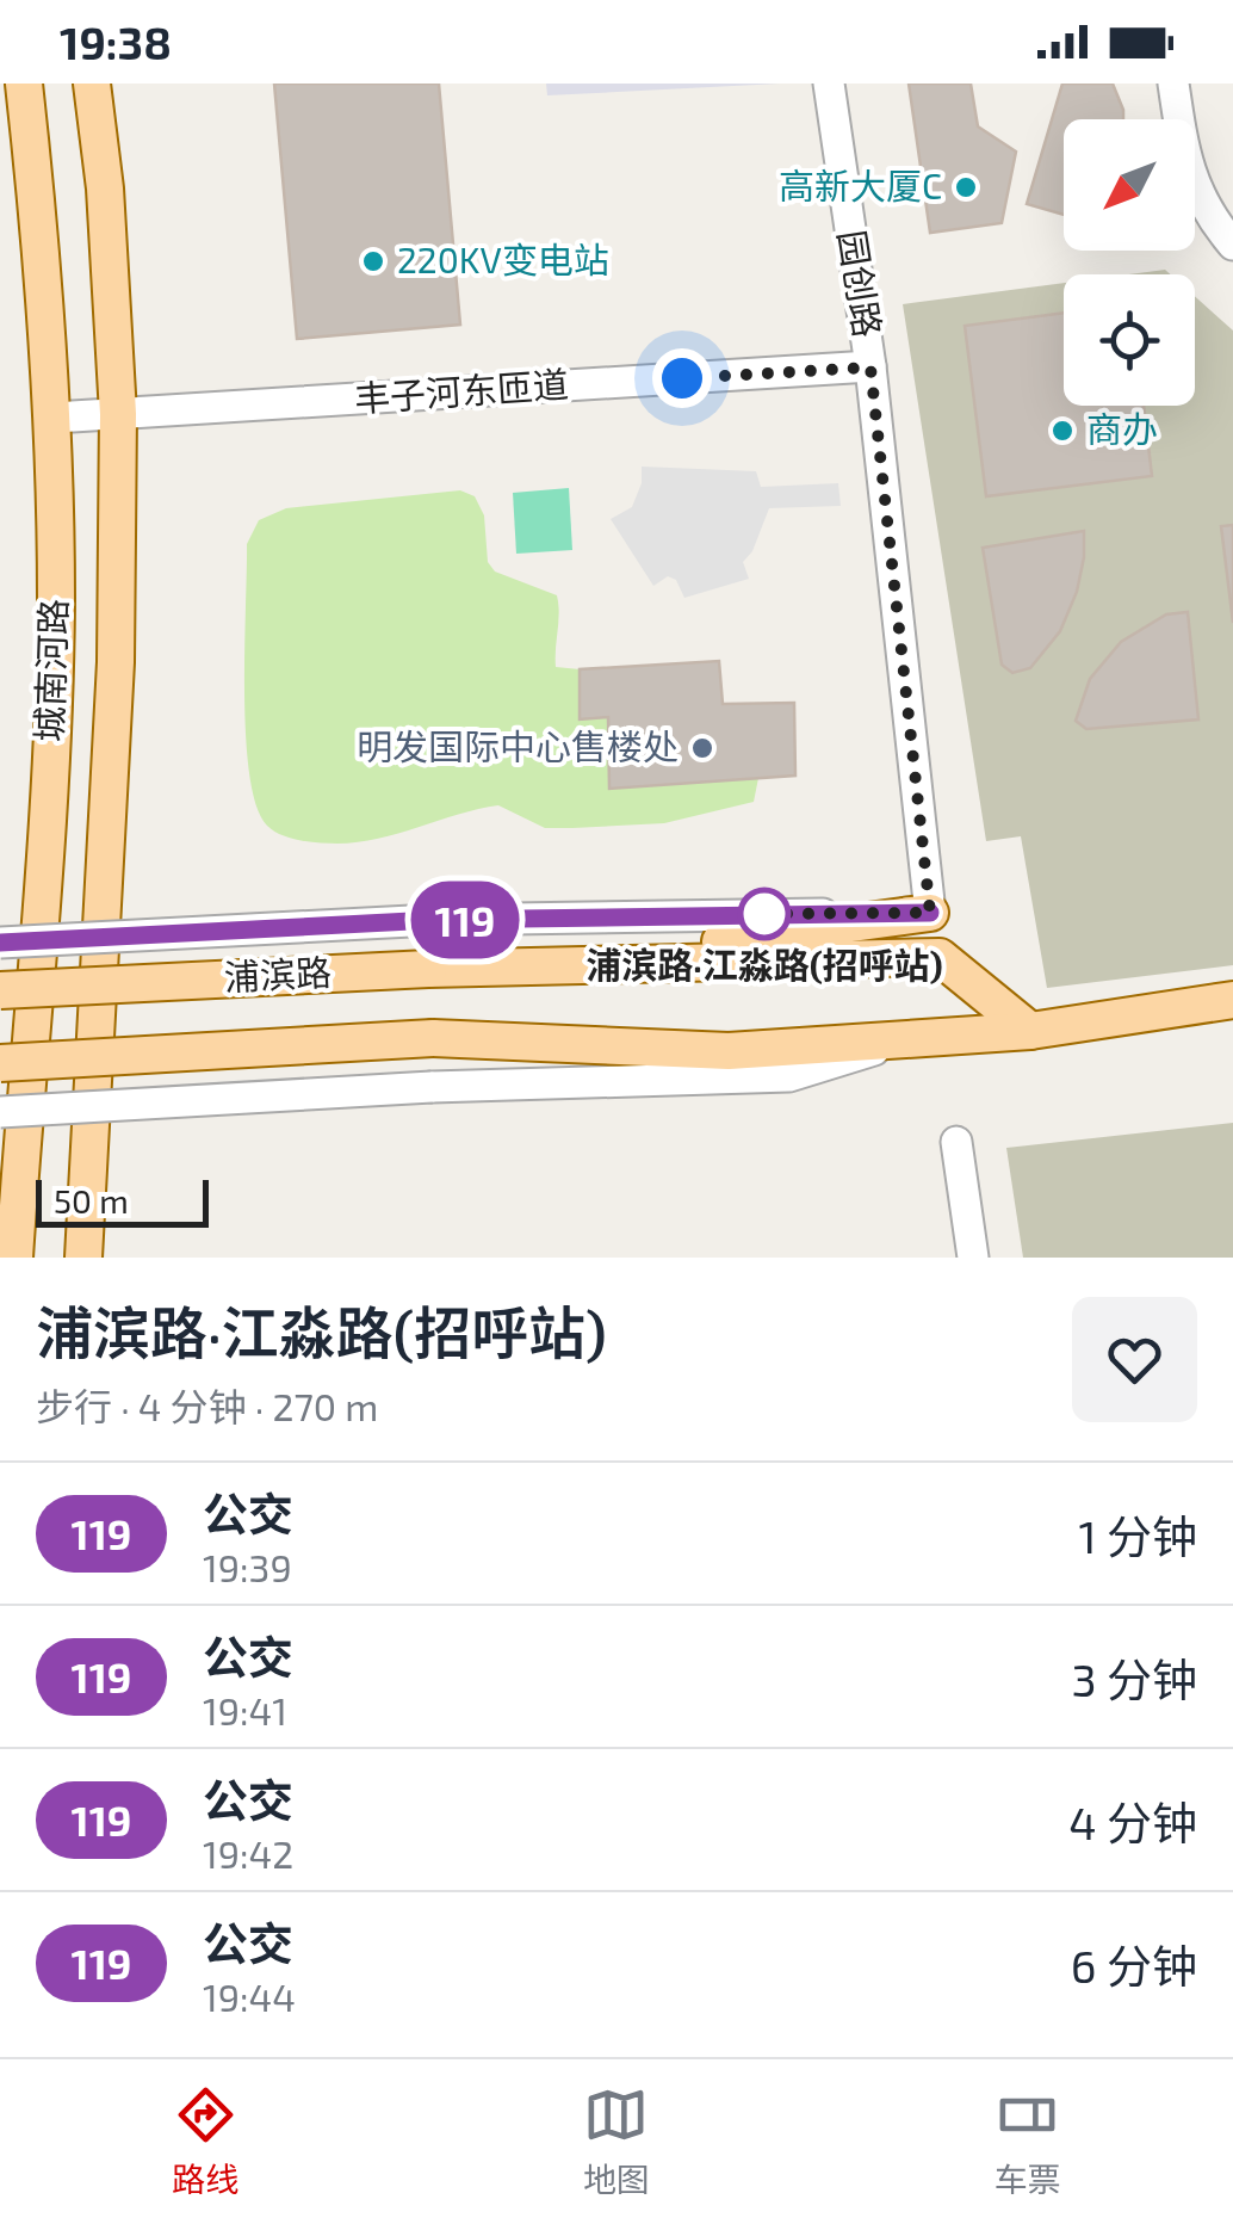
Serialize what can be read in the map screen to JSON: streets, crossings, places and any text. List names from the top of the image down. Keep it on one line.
{"streets":{"main road":["城南河路","浦滨路"],"street":["园创路","丰子河东匝道"]},"crossings":[["园创路","丰子河东匝道"],["园创路","浦滨路"],["丰子河东匝道","城南河路"]],"places":["高新大厦C","220KV变电站","商办","明发国际中心售楼处","浦滨路·江淼路(招呼站)"],"lines":["bus line 119"],"scale_bar":"50 m","north":"bottom left","page":{"status":"19:38","on_map":"119","scale":"50 m","heading":["浦滨路·江淼路(招呼站)","步行 · 4 分钟 · 270 m"],"list":[{"mark":"119","name":"公交","note":"19:39","value":"1 分钟"},{"mark":"119","name":"公交","note":"19:41","value":"3 分钟"},{"mark":"119","name":"公交","note":"19:42","value":"4 分钟"},{"mark":"119","name":"公交","note":"19:44","value":"6 分钟"}],"tabs":["路线","地图","车票"]}}
